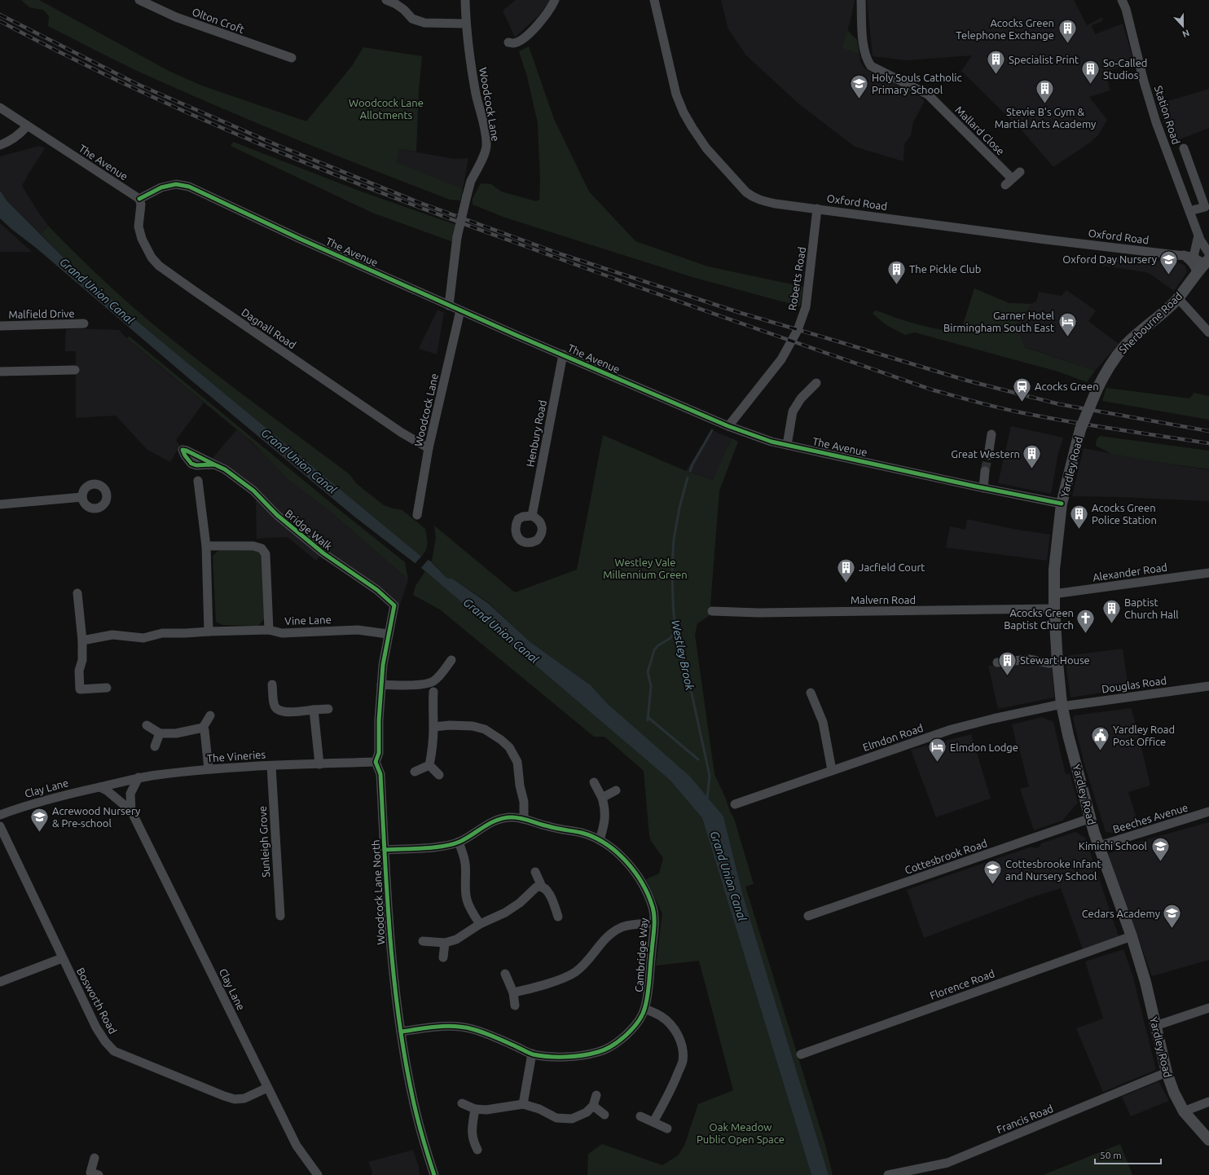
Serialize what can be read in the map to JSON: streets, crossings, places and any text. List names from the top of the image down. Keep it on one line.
{"streets":{"main road":["Sherbourne Road","Yardley Road"],"street":["Olton Croft","Woodcock Lane","Station Road","Mallard Close","The Avenue","Oxford Road","Roberts Road","Malfield Drive","Dagnall Road","Henbury Road","Bridge Walk","Alexander Road","Malvern Road","Vine Lane","Douglas Road","Elmdon Road","The Vineries","Clay Lane","Beeches Avenue","Sunleigh Grove","Cottesbrook Road","Woodcock Lane North","Cambridge Way","Florence Road","Bosworth Road","Francis Road"]},"crossings":[["Woodcock Lane","The Avenue"],["Woodcock Lane","Dagnall Road"],["The Avenue","Roberts Road"],["The Avenue","Dagnall Road"],["The Avenue","Henbury Road"],["The Avenue","Yardley Road"],["Oxford Road","Roberts Road"],["Oxford Road","Sherbourne Road"],["Sherbourne Road","Yardley Road"],["Yardley Road","Alexander Road"],["Yardley Road","Malvern Road"],["Yardley Road","Douglas Road"],["Yardley Road","Elmdon Road"],["Yardley Road","Beeches Avenue"],["Yardley Road","Cottesbrook Road"],["Yardley Road","Florence Road"],["Yardley Road","Francis Road"],["Bridge Walk","Vine Lane"],["Douglas Road","Elmdon Road"],["The Vineries","Clay Lane"],["The Vineries","Sunleigh Grove"],["The Vineries","Woodcock Lane North"],["Clay Lane","Bosworth Road"],["Woodcock Lane North","Cambridge Way"]],"water":["Grand Union Canal","Westley Brook"],"parks":["Woodcock Lane Allotments","Westley Vale Millennium Green","Oak Meadow Public Open Space"],"places":{"building":["Acocks Green Telephone Exchange","Specialist Print","So-Called Studios","Stevie B's Gym & Martial Arts Academy","The Pickle Club","Great Western","Acocks Green Police Station","Jacfield Court","Baptist Church Hall","Stewart House"],"school or university":["Holy Souls Catholic Primary School","Oxford Day Nursery","Acrewood Nursery & Pre-school","Kimichi School","Cottesbrooke Infant and Nursery School","Cedars Academy"],"hotel":["Garner Hotel Birmingham South East","Elmdon Lodge"],"station":["Acocks Green"],"church":["Acocks Green Baptist Church"],"public building":["Yardley Road Post Office"]},"scale_bar":"50 m","north":"bottom"}
